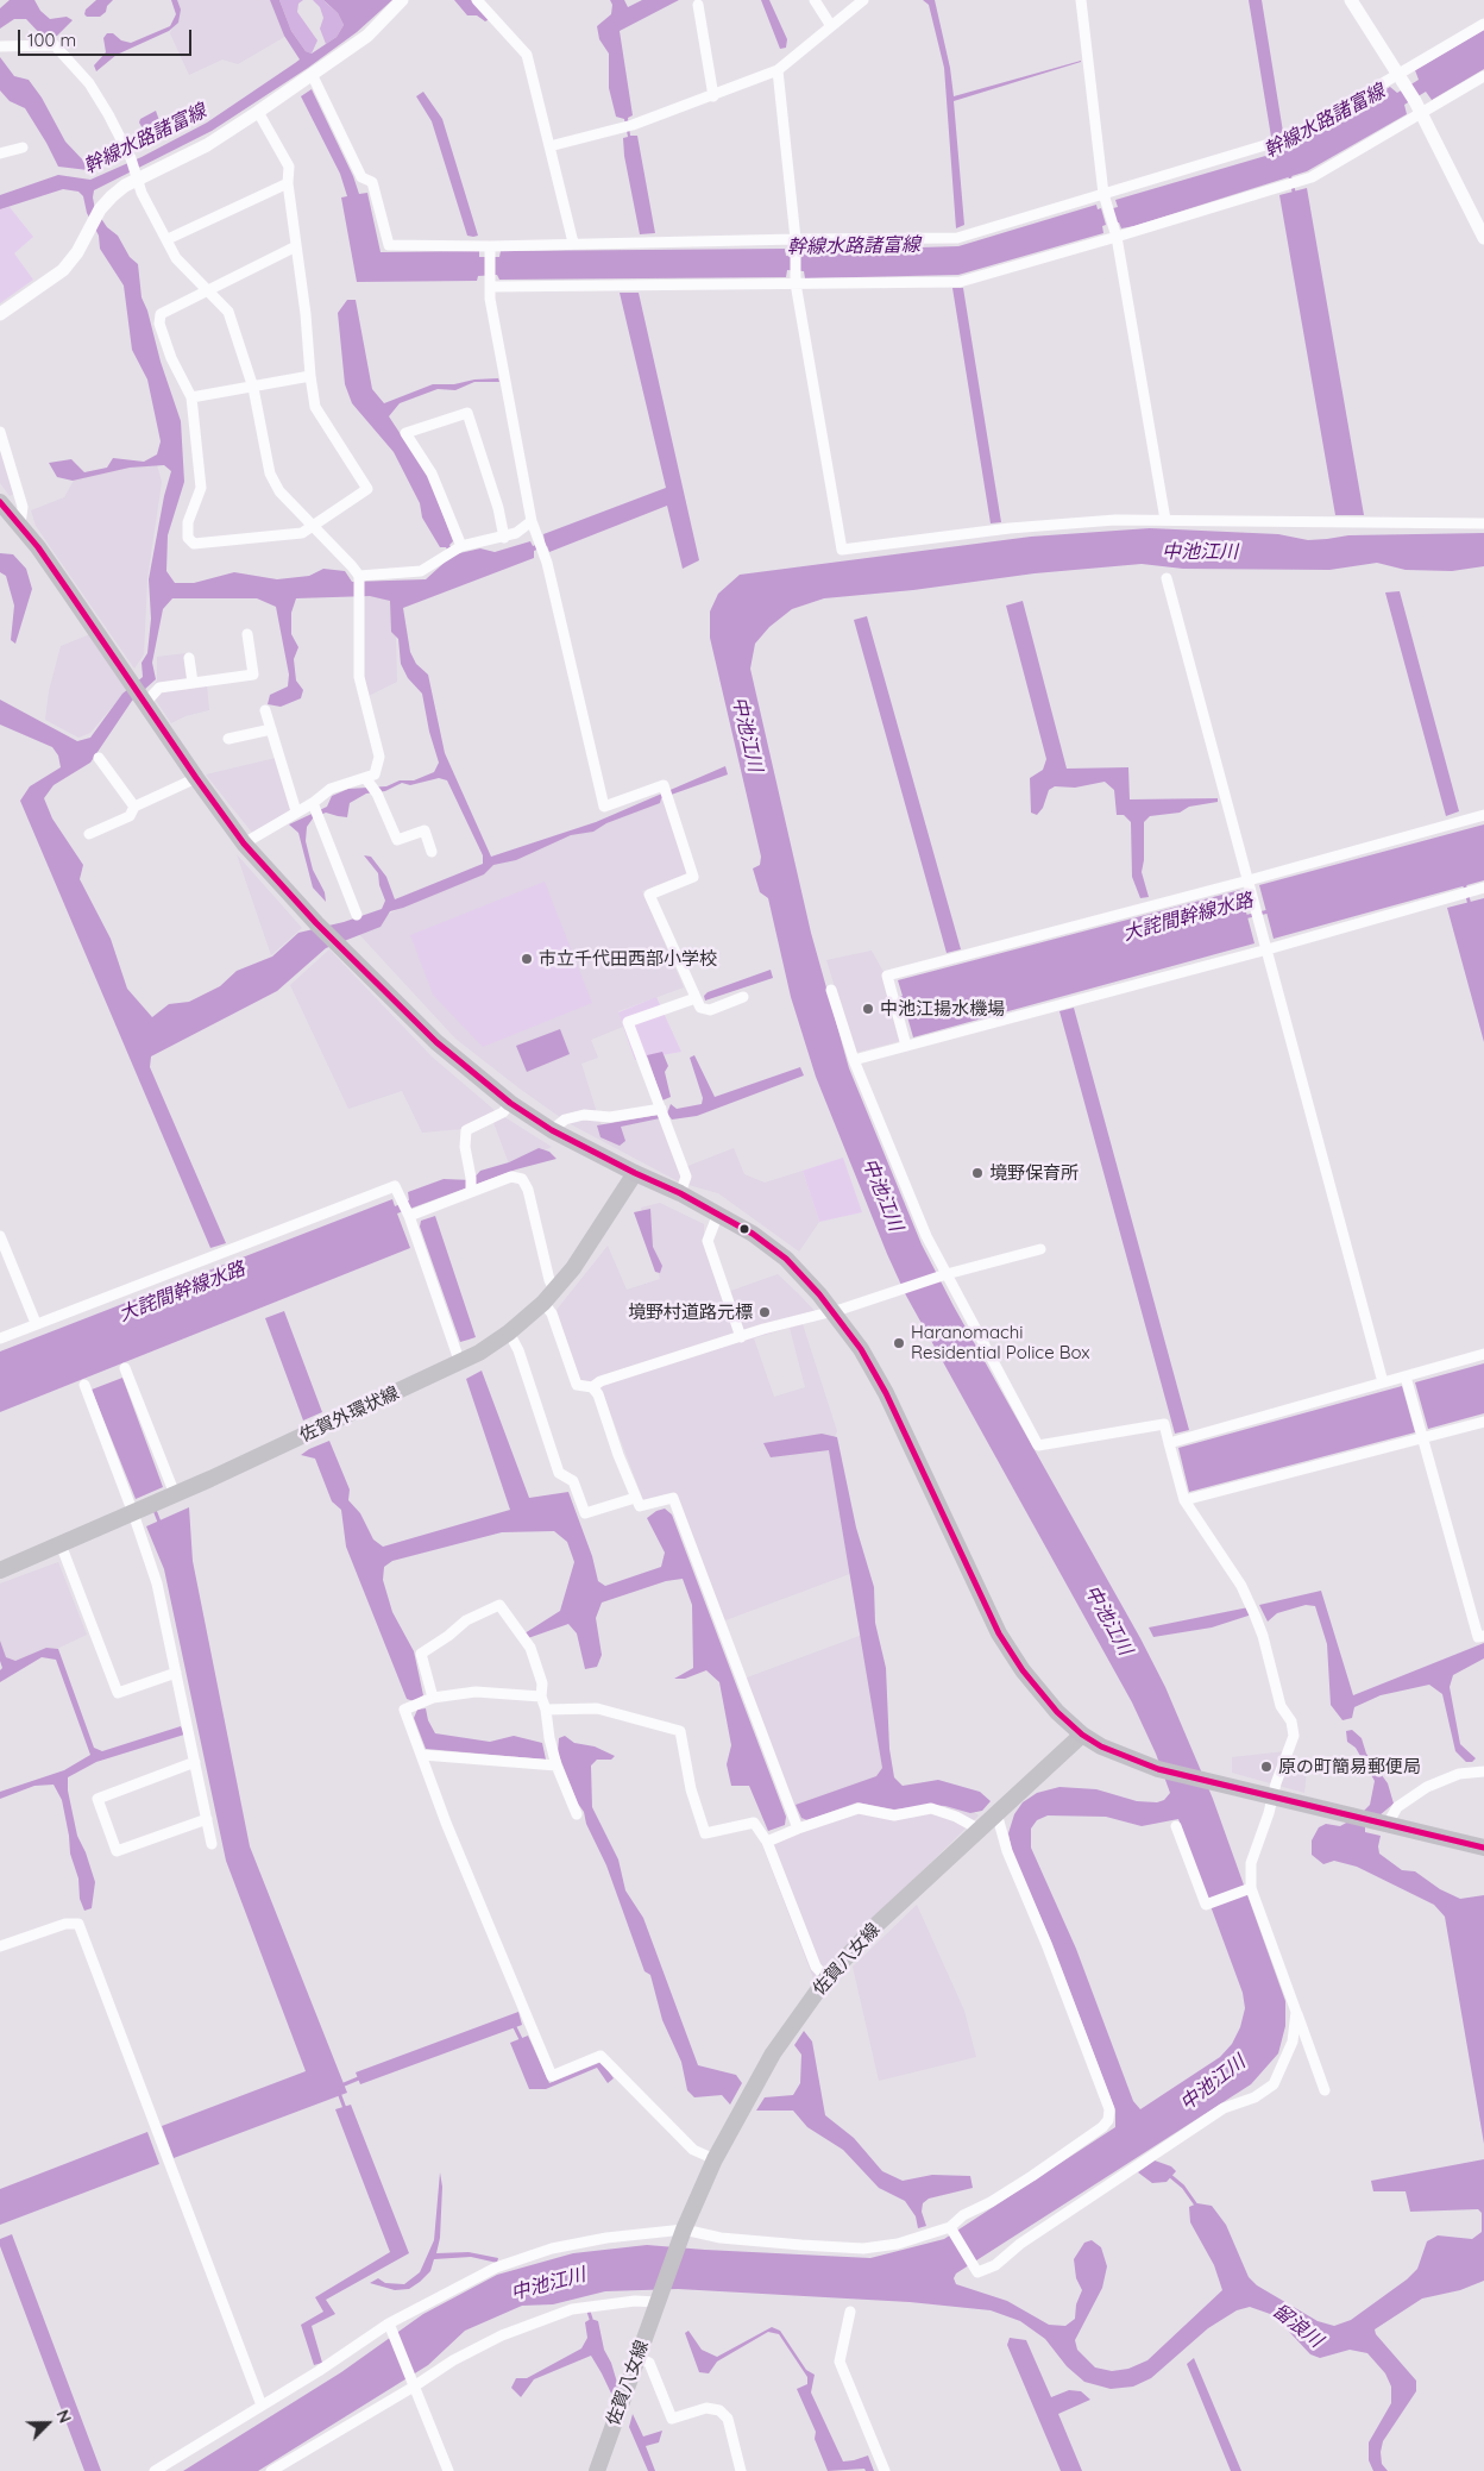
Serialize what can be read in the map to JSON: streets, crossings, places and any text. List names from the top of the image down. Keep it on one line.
{"streets":{"main road":["佐賀外環状線","佐賀八女線"]},"water":["幹線水路諸富線","中池江川","大詫間幹線水路","留浪川"],"places":["市立千代田西部小学校","中池江揚水機場","境野保育所","境野村道路元標","Haranomachi Residential Police Box","原の町簡易郵便局"],"scale_bar":"100 m","north":"top right"}
